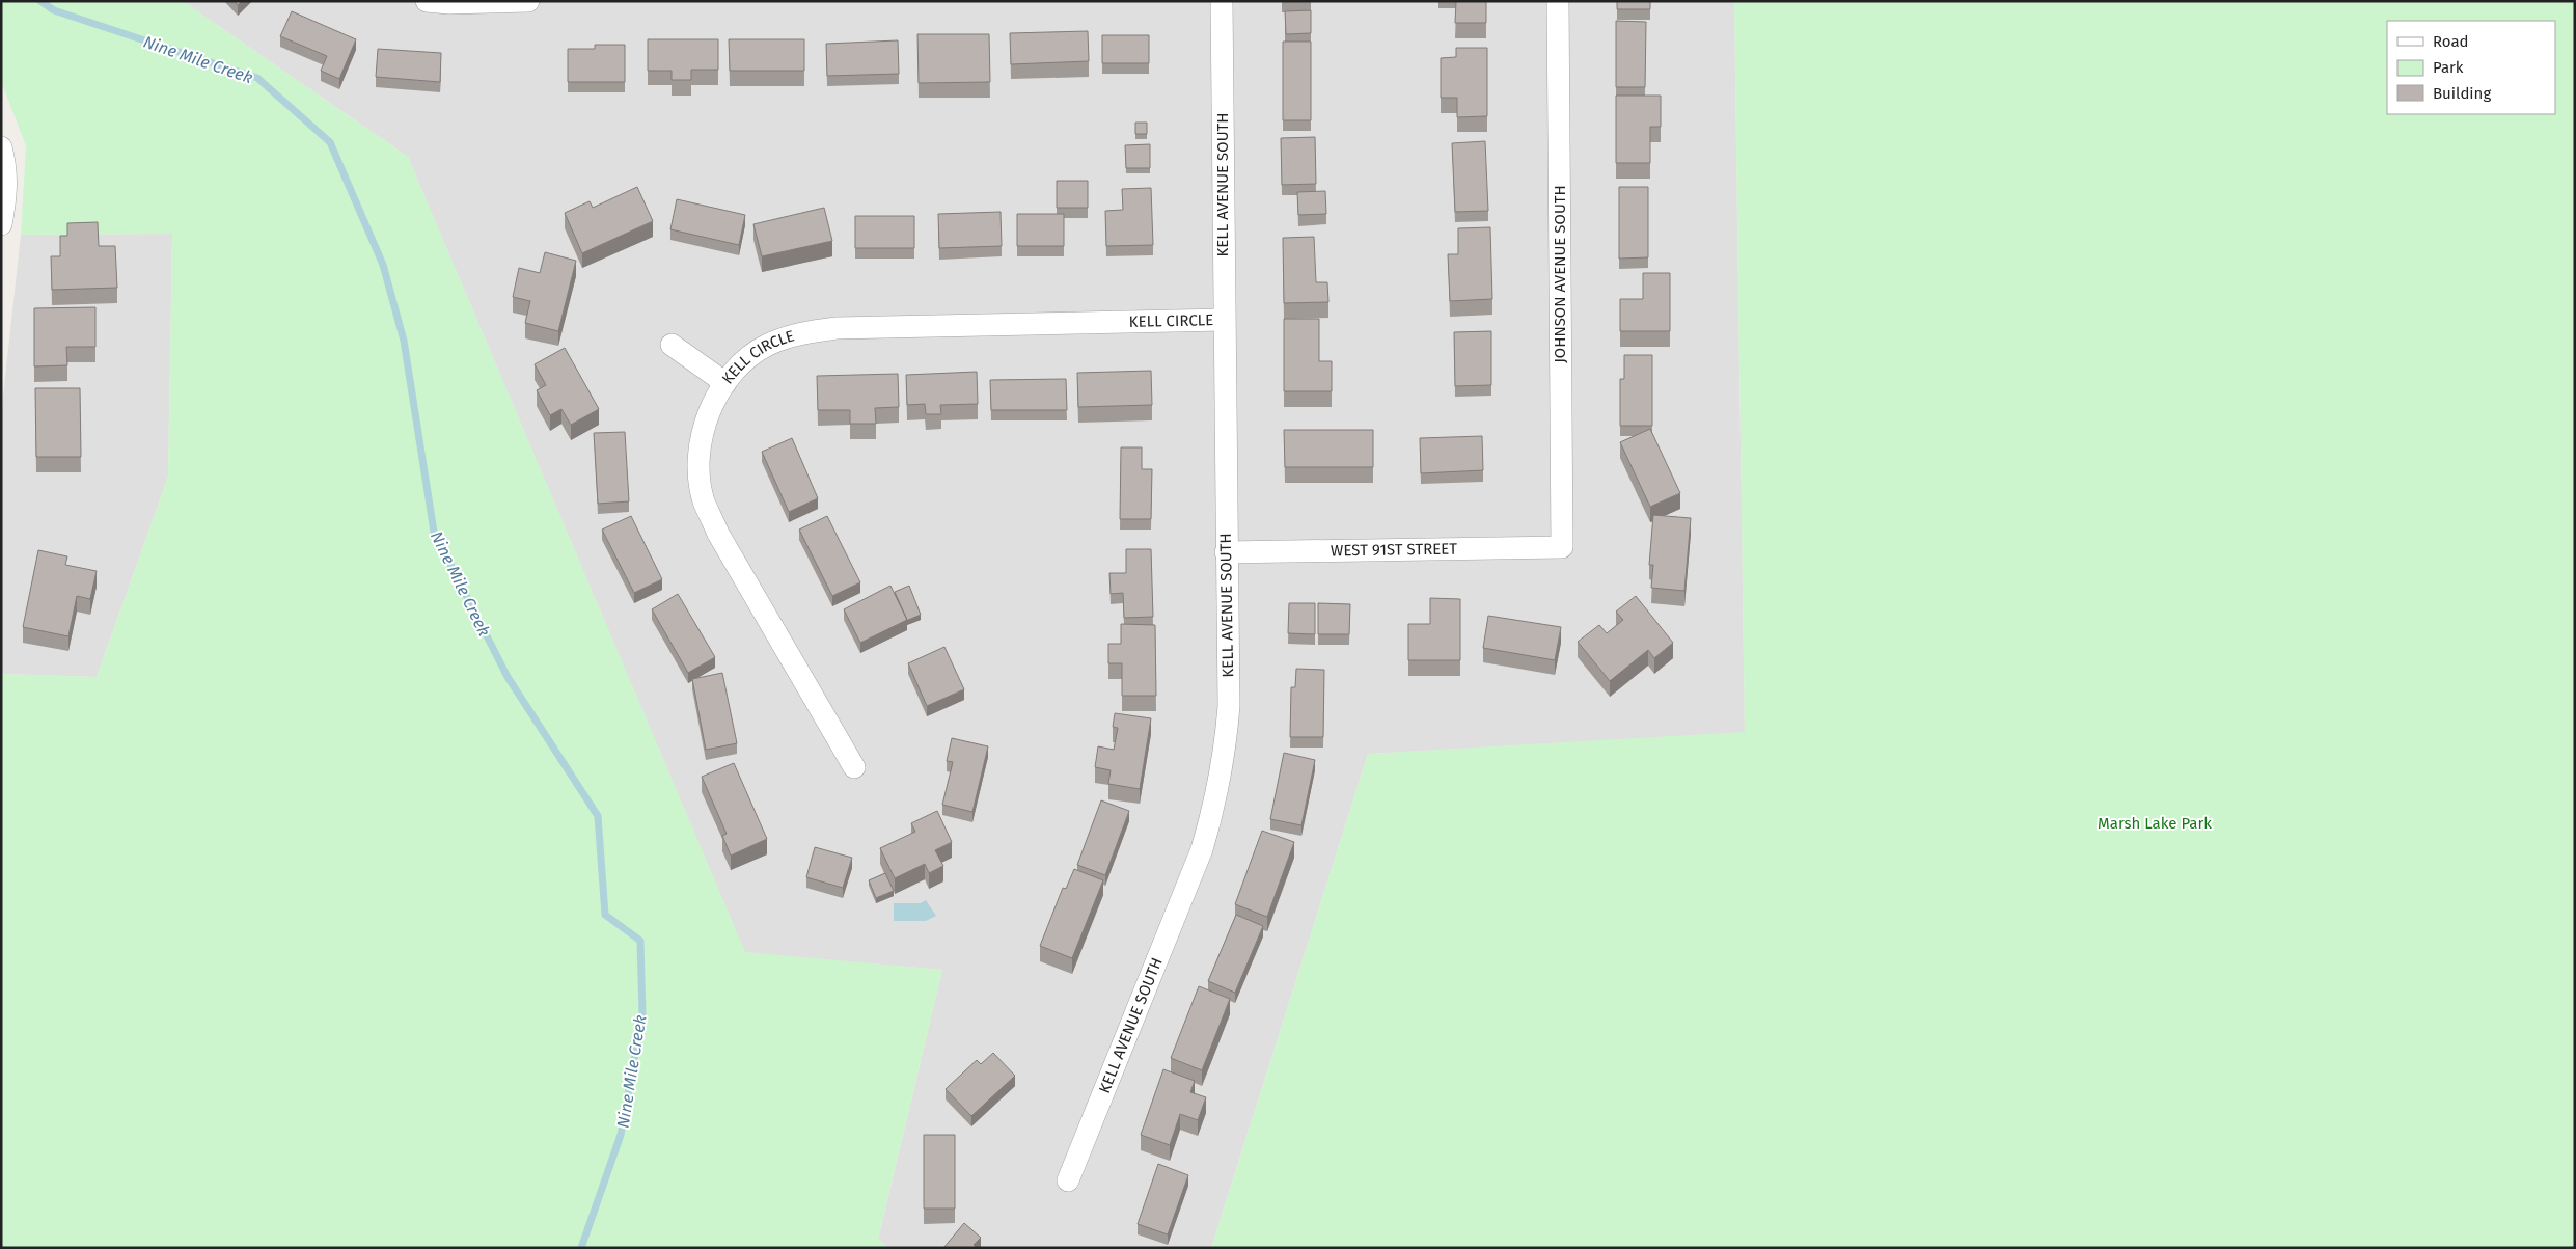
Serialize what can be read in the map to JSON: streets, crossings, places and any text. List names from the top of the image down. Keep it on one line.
{"streets":{"street":["KELL AVENUE SOUTH","JOHNSON AVENUE SOUTH","KELL CIRCLE","WEST 91ST STREET"]},"crossings":[["KELL AVENUE SOUTH","KELL CIRCLE"],["KELL AVENUE SOUTH","WEST 91ST STREET"],["JOHNSON AVENUE SOUTH","WEST 91ST STREET"]],"water":["Nine Mile Creek"],"parks":["Marsh Lake Park"],"legend":["Road","Park","Building"]}
